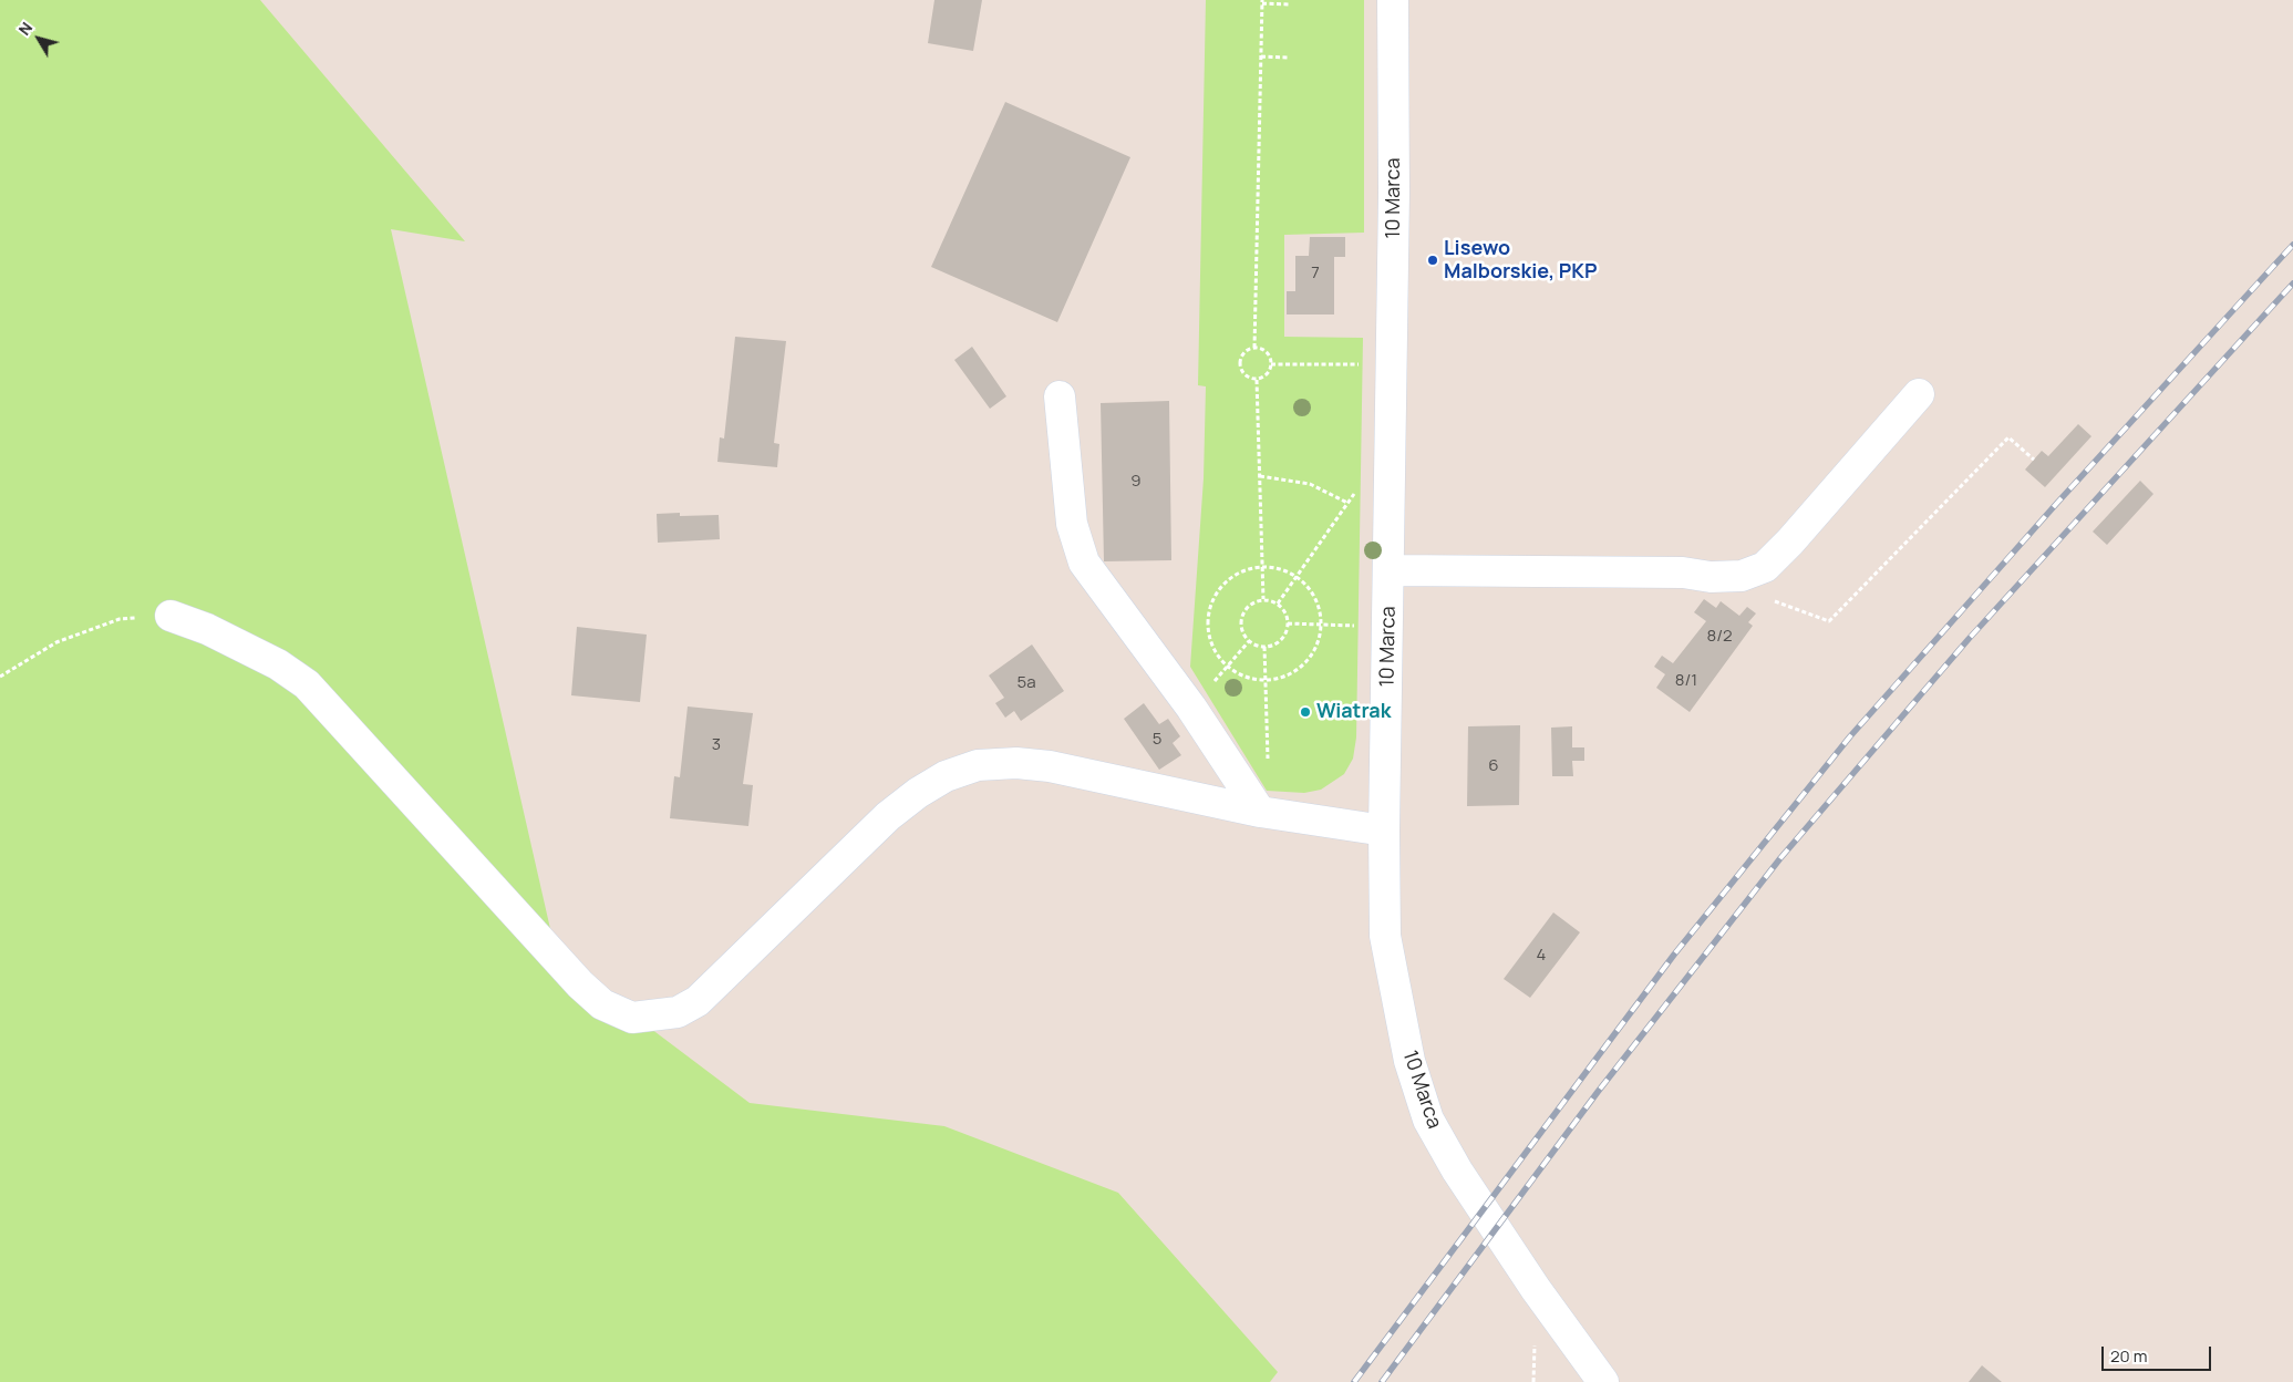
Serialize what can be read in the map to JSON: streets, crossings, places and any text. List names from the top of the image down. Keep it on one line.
{"streets":{"street":["10 Marca"]},"places":["Lisewo Malborskie, PKP","Wiatrak"],"house_numbers":["7","9","8/2","8/1","5a","5","3","6","4"],"scale_bar":"20 m","north":"top left"}
